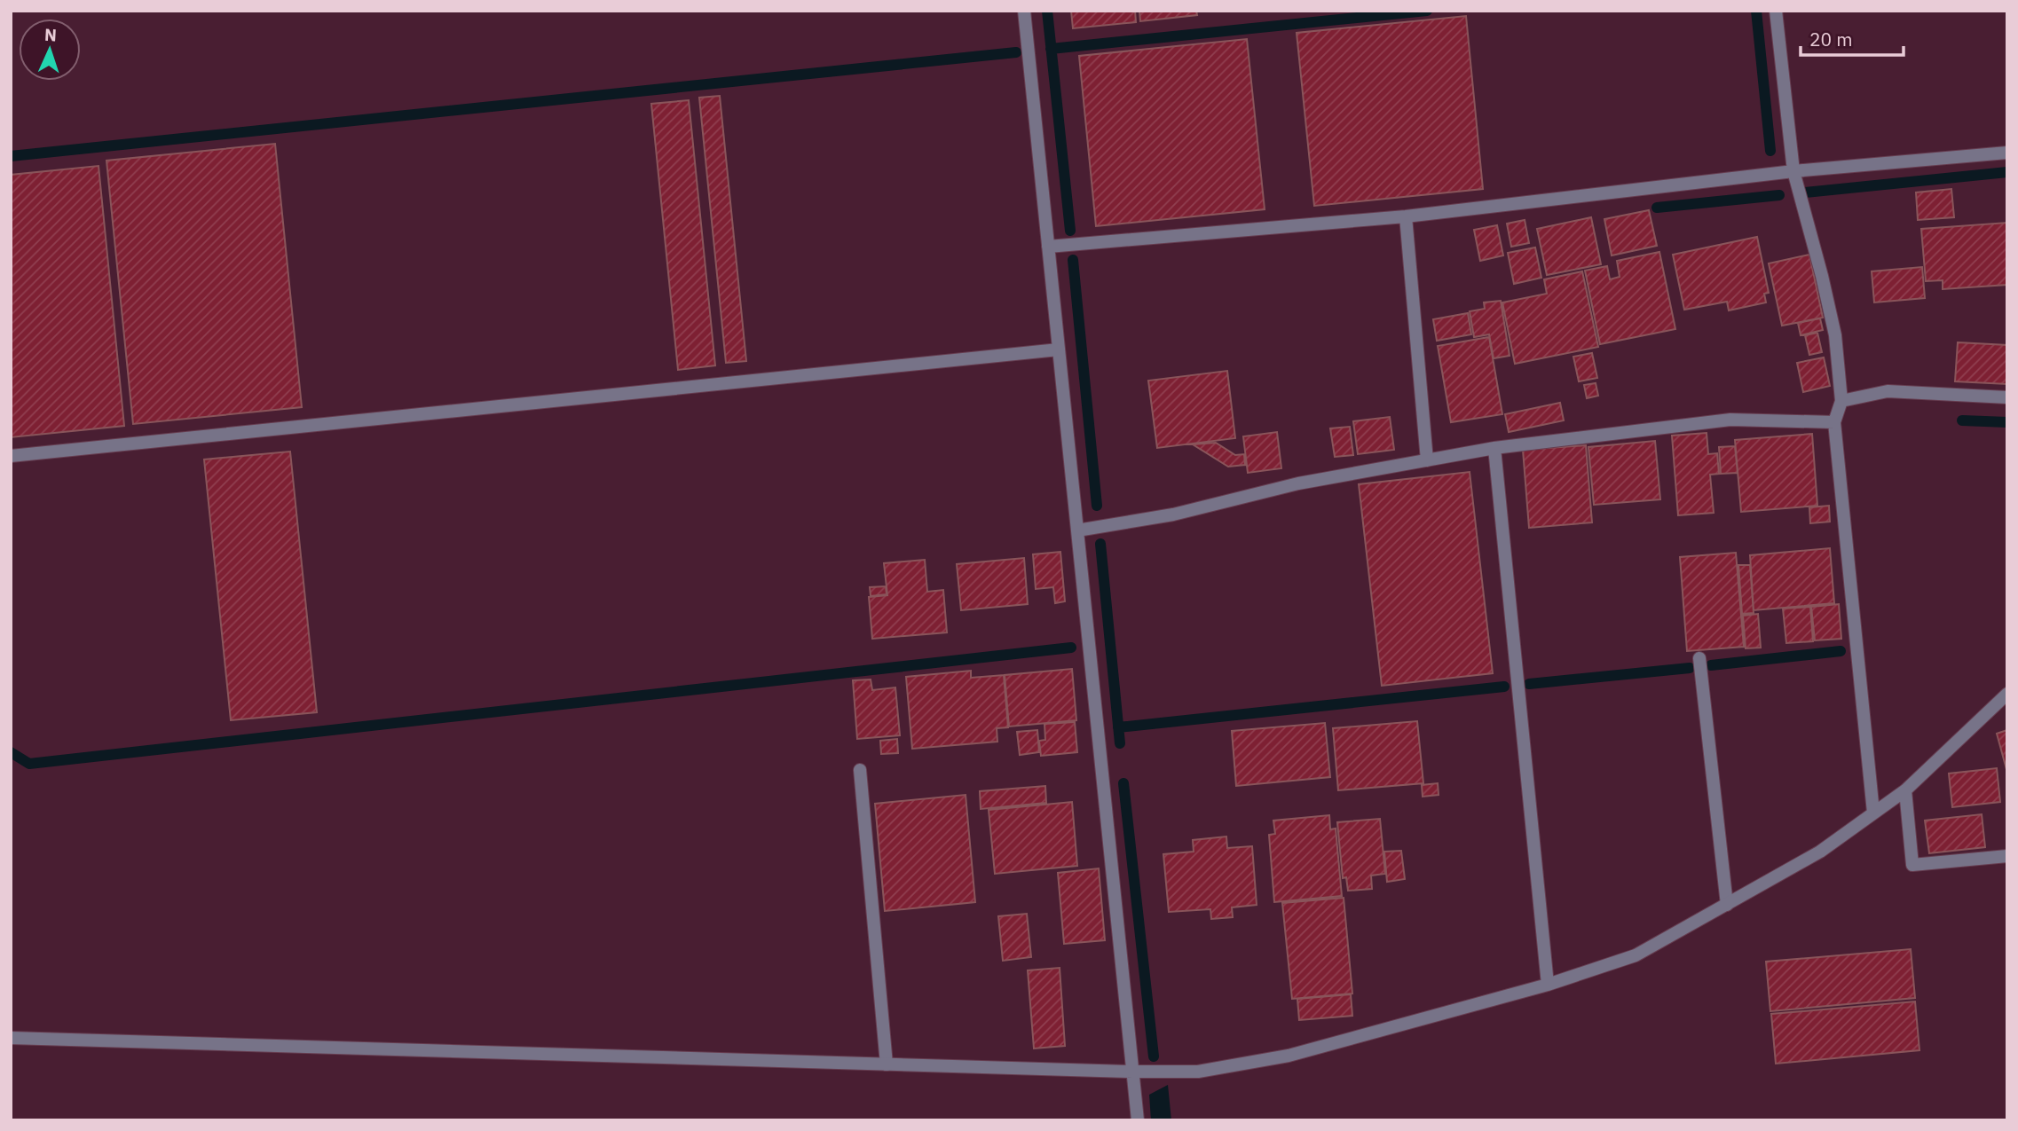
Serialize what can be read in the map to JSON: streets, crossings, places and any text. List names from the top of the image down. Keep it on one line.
{"scale_bar":"20 m","north":"top"}
